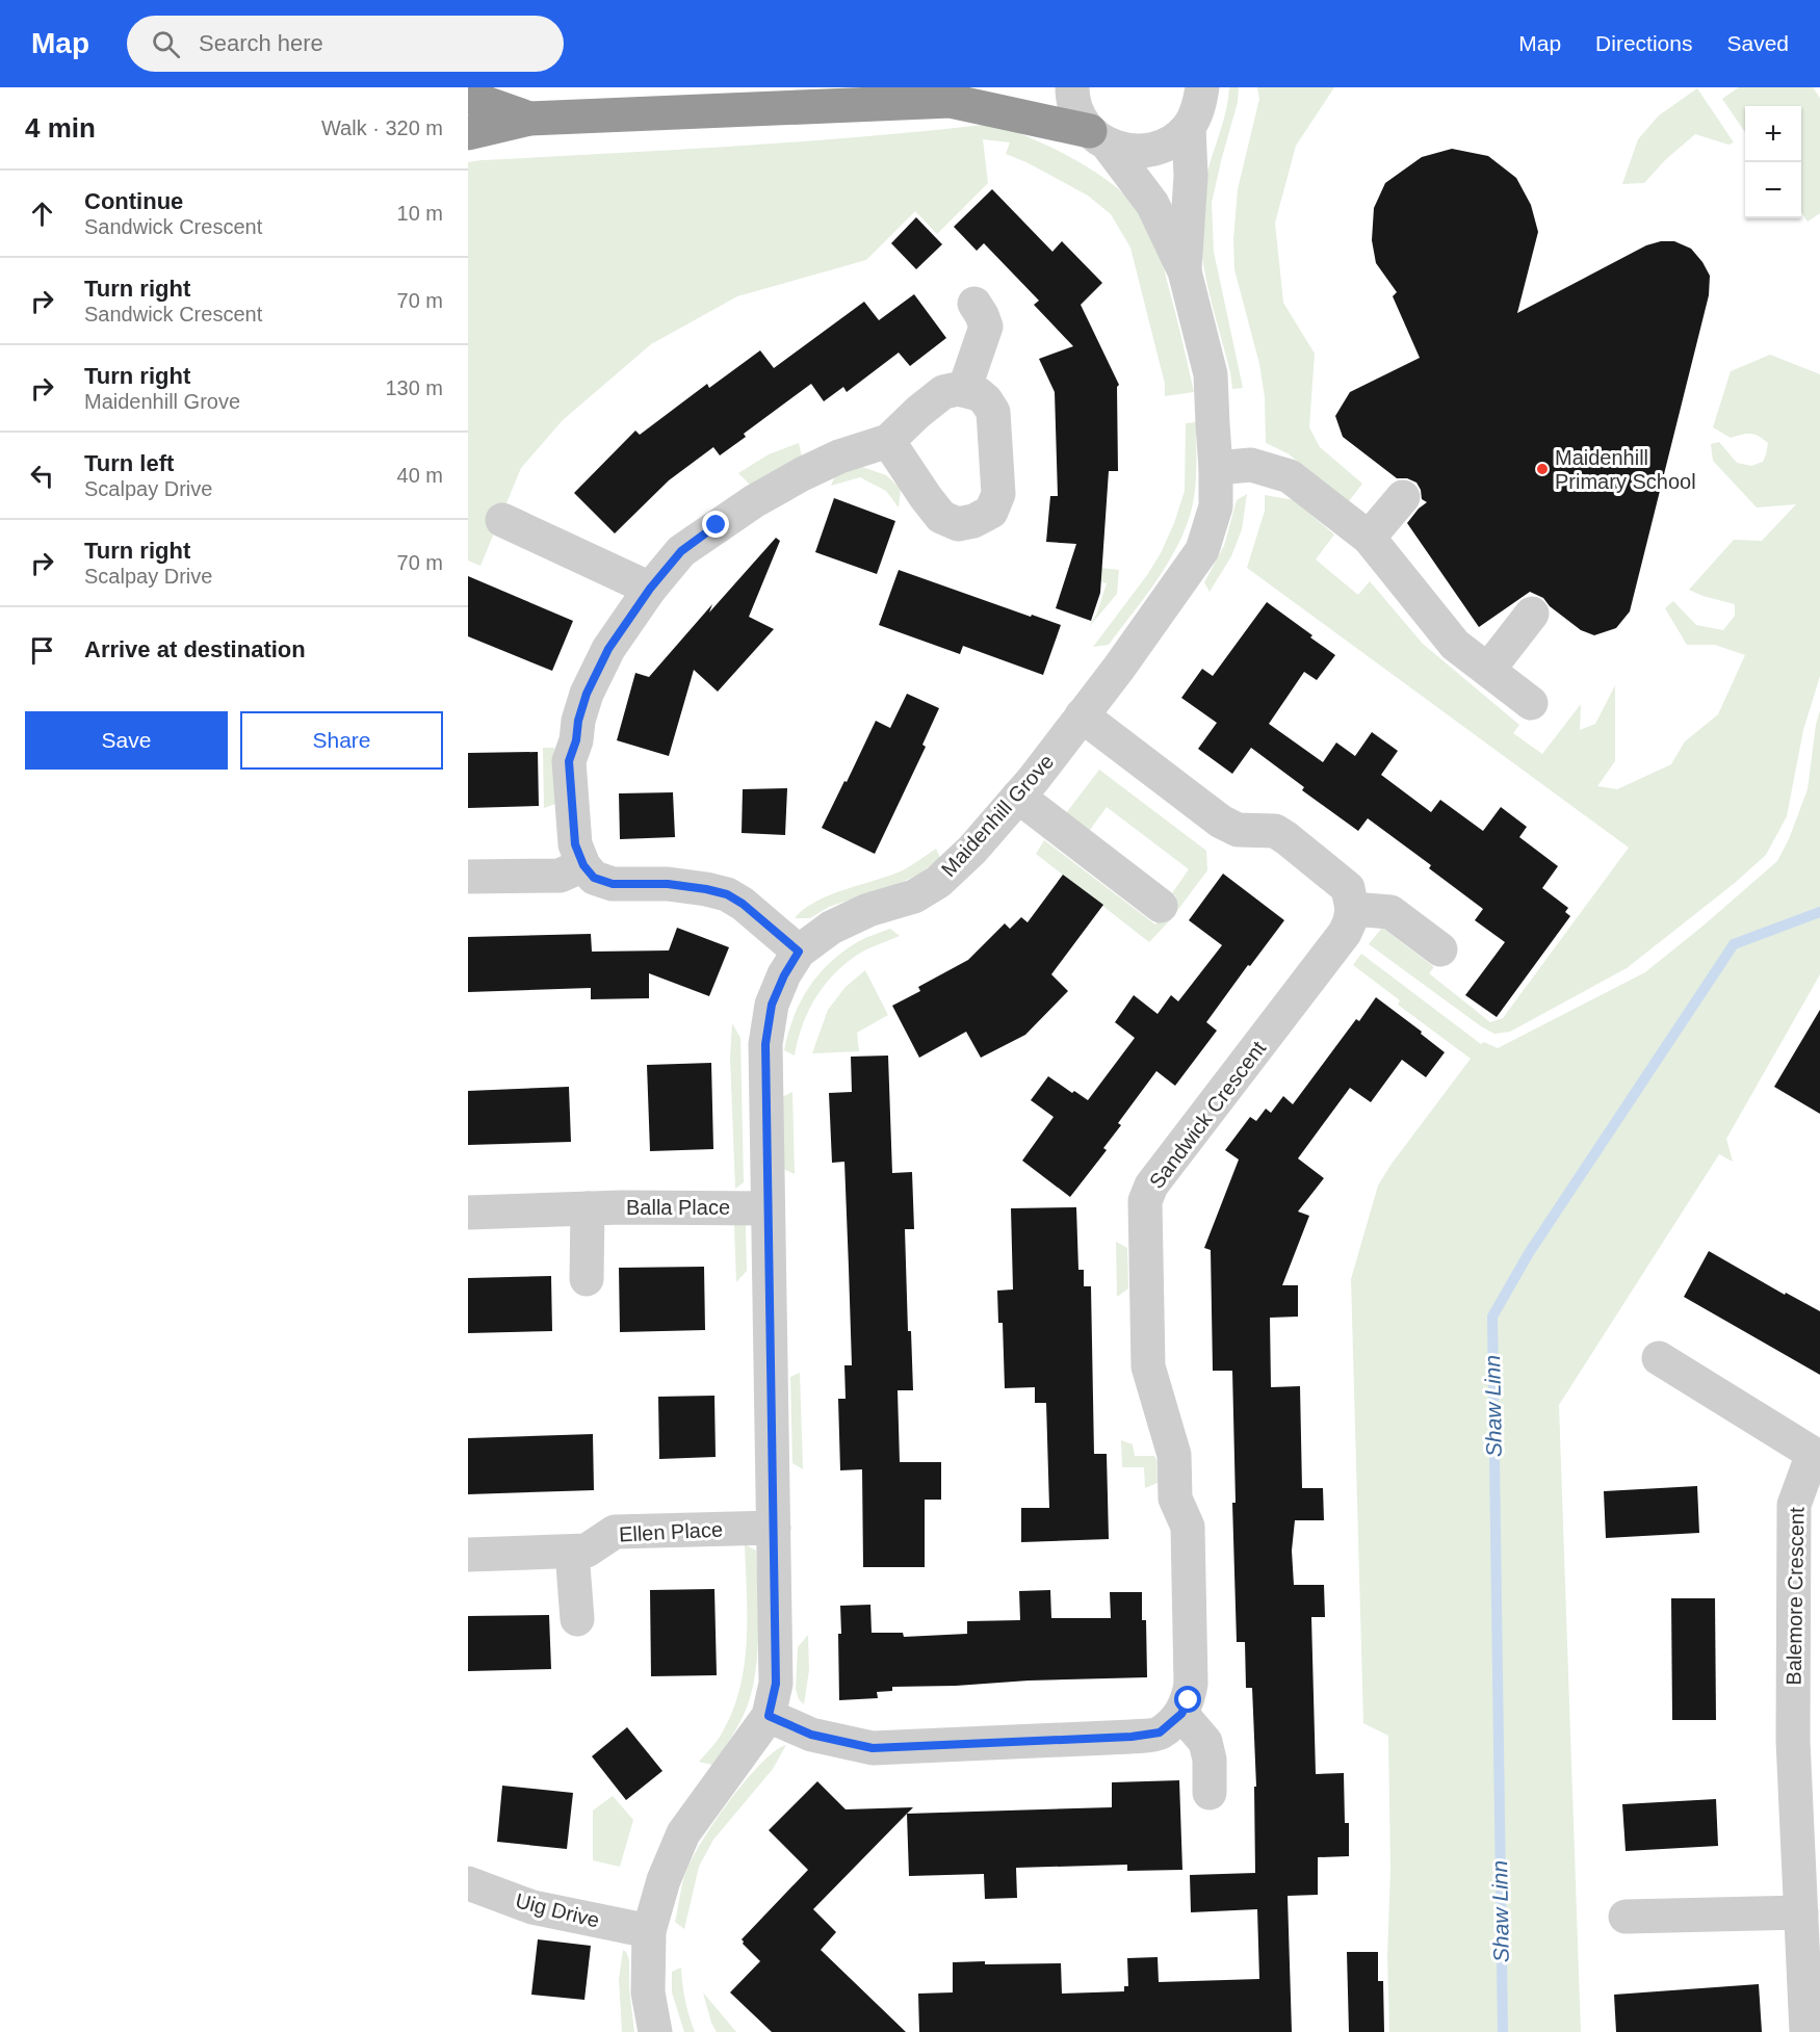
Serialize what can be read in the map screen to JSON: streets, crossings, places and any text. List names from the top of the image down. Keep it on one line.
{"streets":{"street":["Maidenhill Grove","Sandwick Crescent","Balla Place","Ellen Place","Balemore Crescent","Uig Drive"]},"crossings":[["Maidenhill Grove","Balla Place"],["Maidenhill Grove","Ellen Place"],["Maidenhill Grove","Uig Drive"]],"water":["Shaw Linn"],"places":["Maidenhill Primary School"],"page":{"header":"Map","search":"Search here","nav":["Map","Directions","Saved"],"heading":["4 min","Walk · 320 m"],"map_buttons":["+","−"],"list":[["Continue","Sandwick Crescent","10 m"],["Turn right","Sandwick Crescent","70 m"],["Turn right","Maidenhill Grove","130 m"],["Turn left","Scalpay Drive","40 m"],["Turn right","Scalpay Drive","70 m"],"Arrive at destination"],"buttons":["Save","Share"]}}
